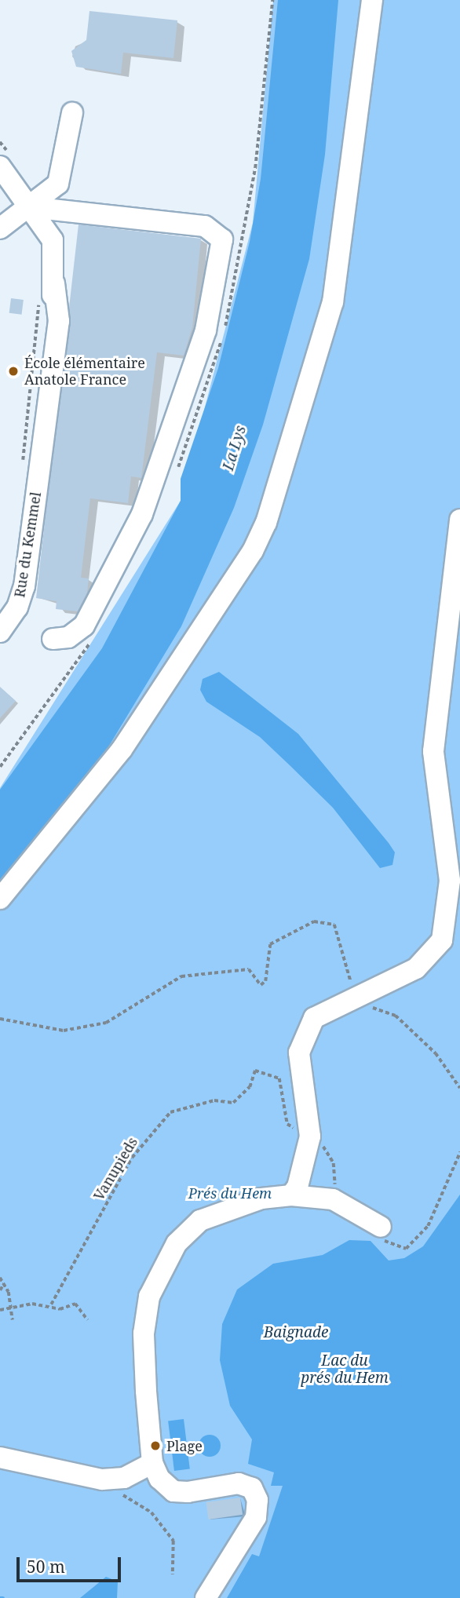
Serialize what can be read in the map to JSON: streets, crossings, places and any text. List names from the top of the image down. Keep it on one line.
{"streets":{"street":["Rue du Kemmel"],"path":["Vanupieds"]},"water":["La Lys","Baignade","Lac du prés du Hem"],"parks":["Prés du Hem"],"places":["École élémentaire Anatole France","Plage"],"scale_bar":"50 m"}
